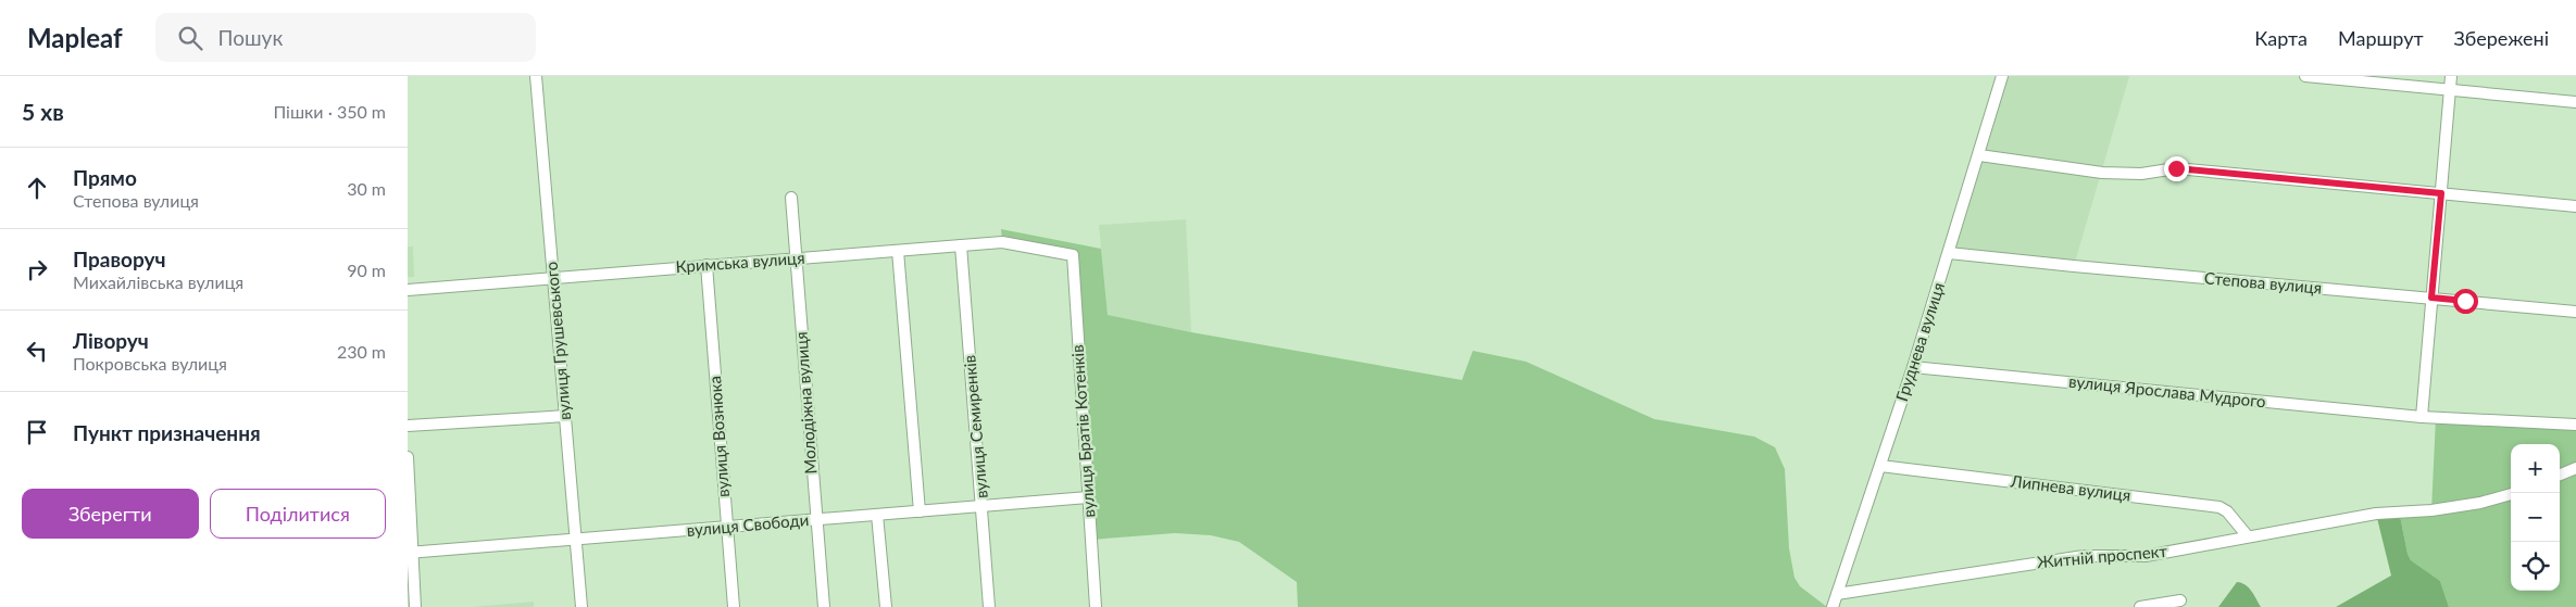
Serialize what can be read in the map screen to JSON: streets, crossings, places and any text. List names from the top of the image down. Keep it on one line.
{"streets":{"street":["Кримська вулиця","Степова вулиця","вулиця Грушевського","Груднева вулиця","вулиця Ярослава Мудрого","Молодіжна вулиця","вулиця Семиренків","вулиця Братів Котенків","вулиця Вознюка","Липнева вулиця","вулиця Свободи","Житній проспект"]},"crossings":[["Кримська вулиця","вулиця Грушевського"],["Кримська вулиця","Молодіжна вулиця"],["Кримська вулиця","вулиця Семиренків"],["Кримська вулиця","вулиця Братів Котенків"],["Кримська вулиця","вулиця Вознюка"],["Степова вулиця","Груднева вулиця"],["вулиця Грушевського","вулиця Свободи"],["Груднева вулиця","вулиця Ярослава Мудрого"],["Груднева вулиця","Липнева вулиця"],["Груднева вулиця","Житній проспект"],["Молодіжна вулиця","вулиця Свободи"],["вулиця Семиренків","вулиця Свободи"],["вулиця Братів Котенків","вулиця Свободи"],["вулиця Вознюка","вулиця Свободи"],["Липнева вулиця","Житній проспект"]],"page":{"header":"Mapleaf","search":"Пошук","nav":["Карта","Маршрут","Збережені"],"heading":["5 хв","Пішки · 350 m"],"list":[["Прямо","Степова вулиця","30 m"],["Праворуч","Михайлівська вулиця","90 m"],["Ліворуч","Покровська вулиця","230 m"],"Пункт призначення"],"map_buttons":["+","−"],"buttons":["Зберегти","Поділитися"]}}
